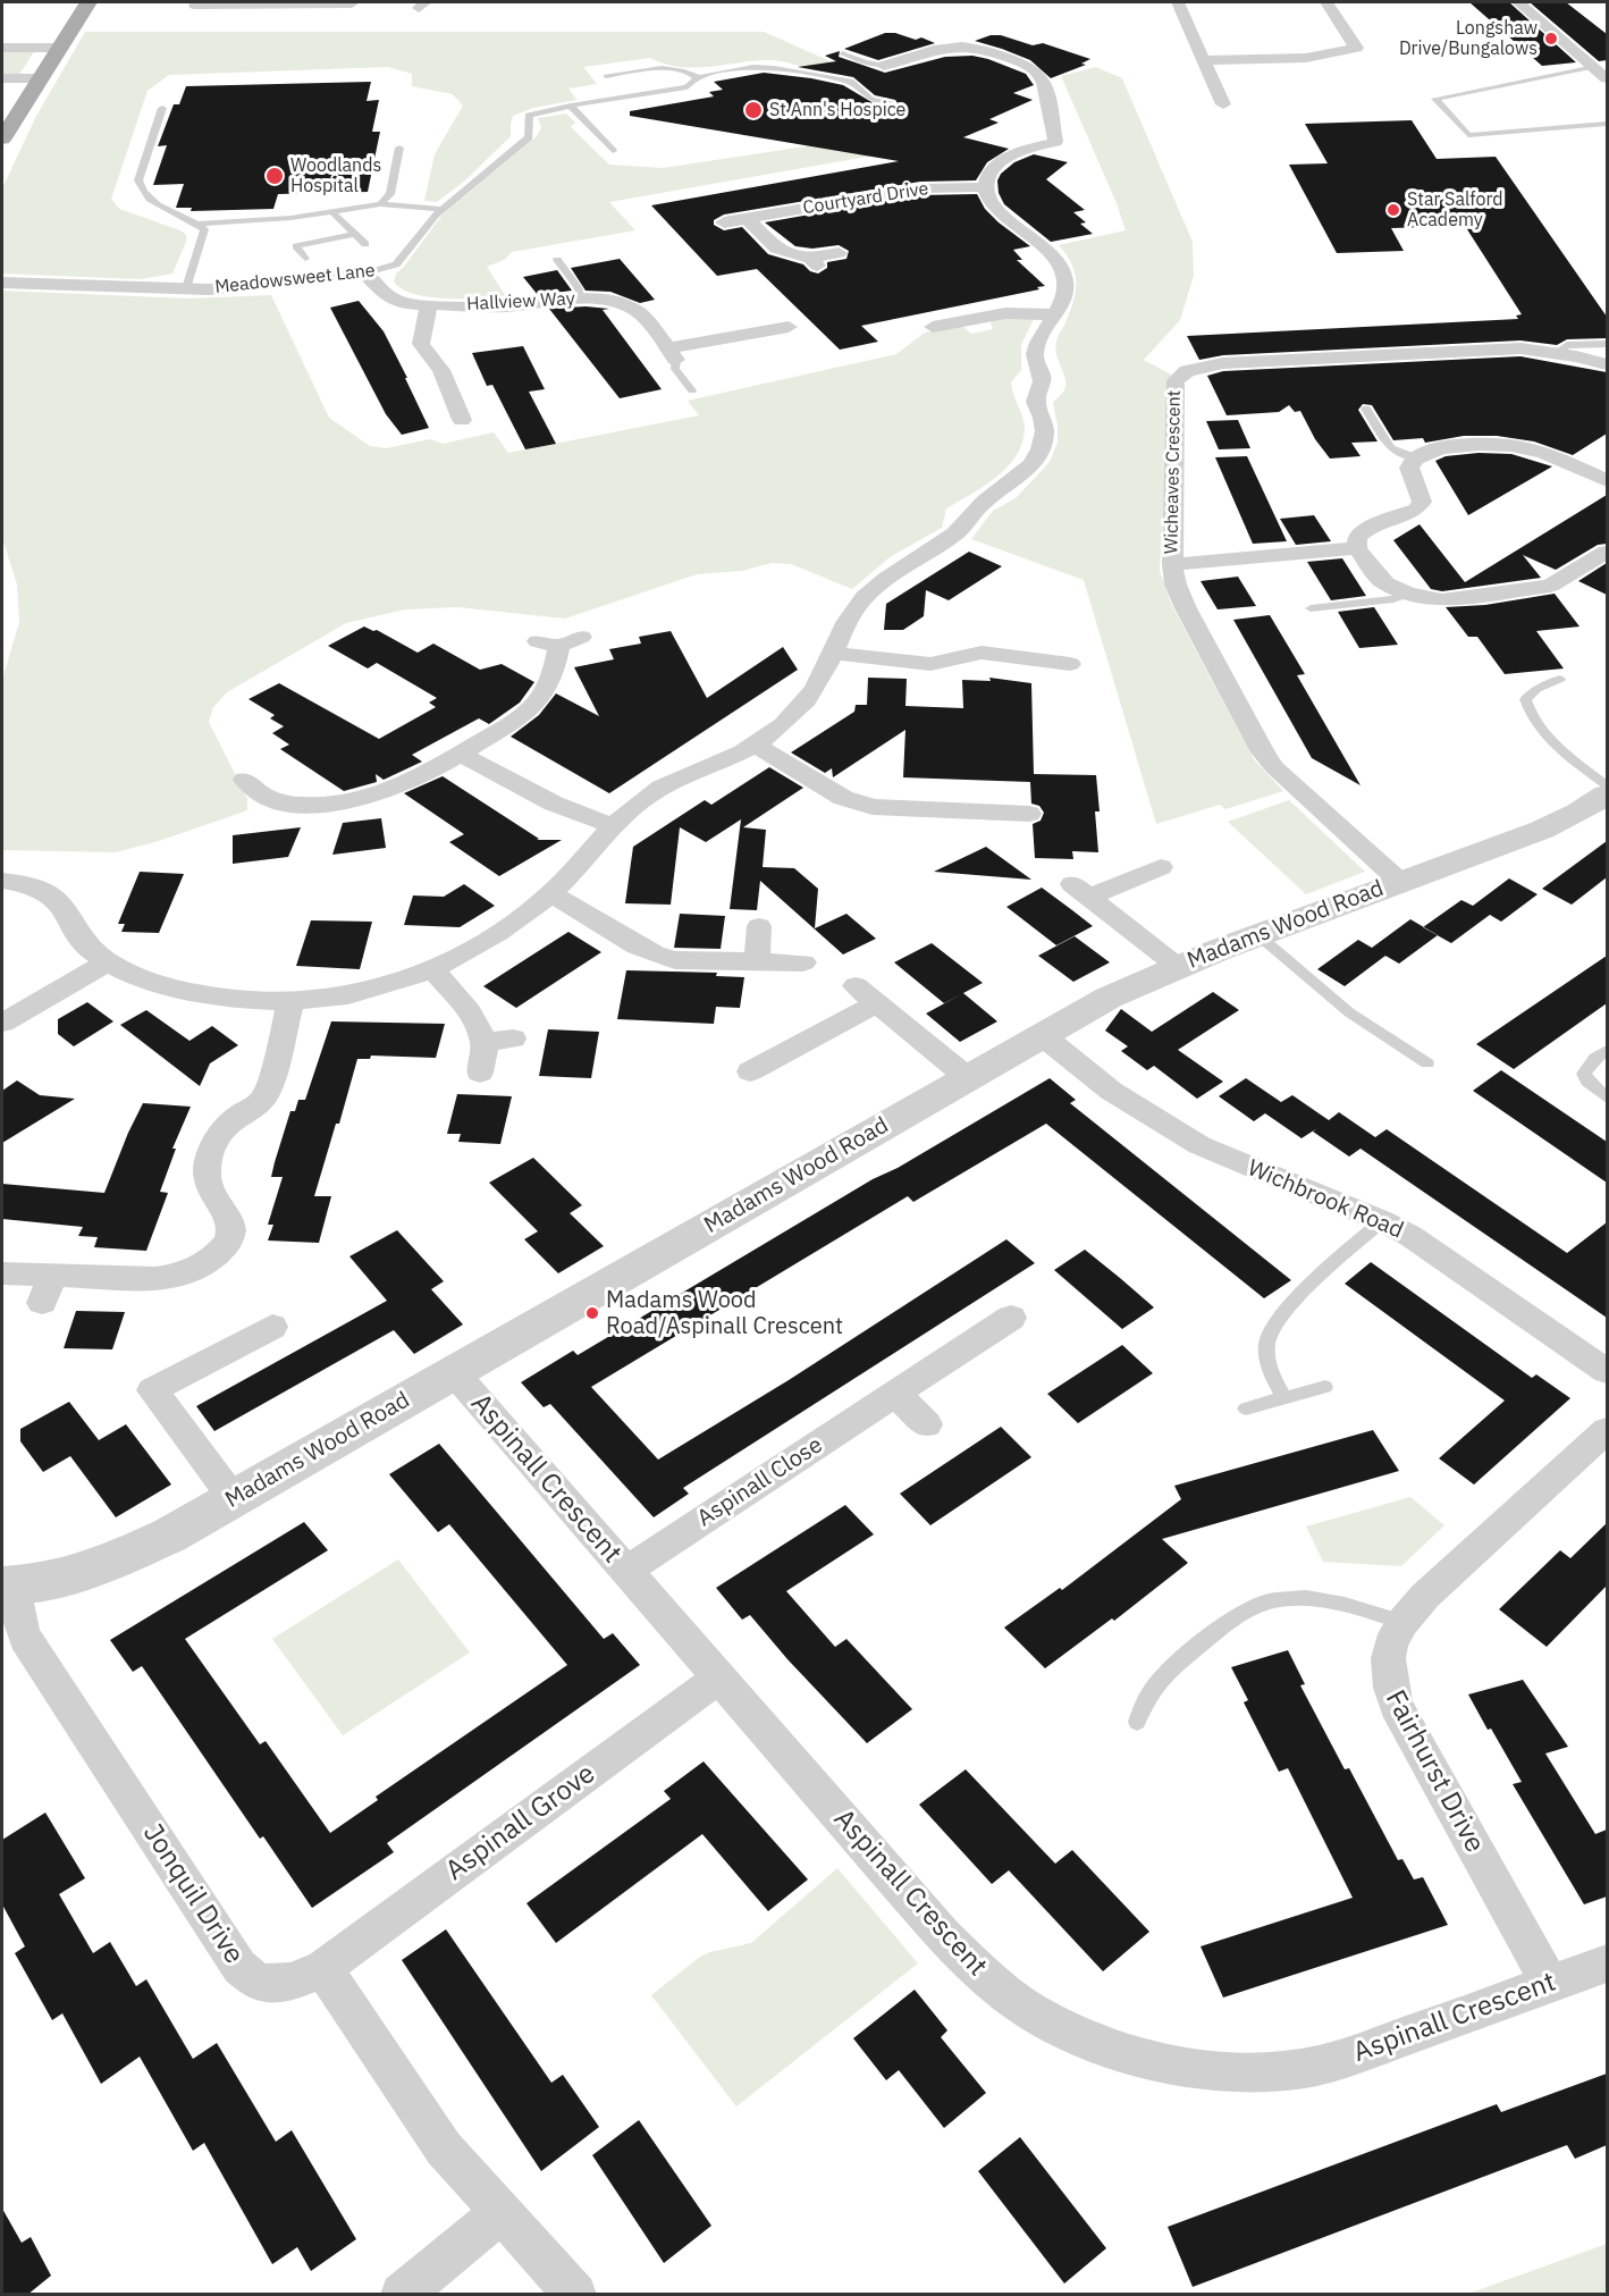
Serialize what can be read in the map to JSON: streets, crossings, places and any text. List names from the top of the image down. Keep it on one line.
{"streets":{"street":["Courtyard Drive","Meadowsweet Lane","Hallview Way","Wicheaves Crescent","Madams Wood Road","Wichbrook Road","Aspinall Crescent","Aspinall Close","Fairhurst Drive","Aspinall Grove","Jonquil Drive"]},"crossings":[["Meadowsweet Lane","Hallview Way"],["Wicheaves Crescent","Madams Wood Road"],["Madams Wood Road","Wichbrook Road"],["Madams Wood Road","Aspinall Crescent"],["Madams Wood Road","Jonquil Drive"],["Aspinall Crescent","Aspinall Close"],["Aspinall Crescent","Fairhurst Drive"],["Aspinall Crescent","Aspinall Grove"],["Aspinall Grove","Jonquil Drive"]],"places":["Longshaw Drive/Bungalows","St Ann's Hospice","Woodlands Hospital","Star Salford Academy","Madams Wood Road/Aspinall Crescent"]}
